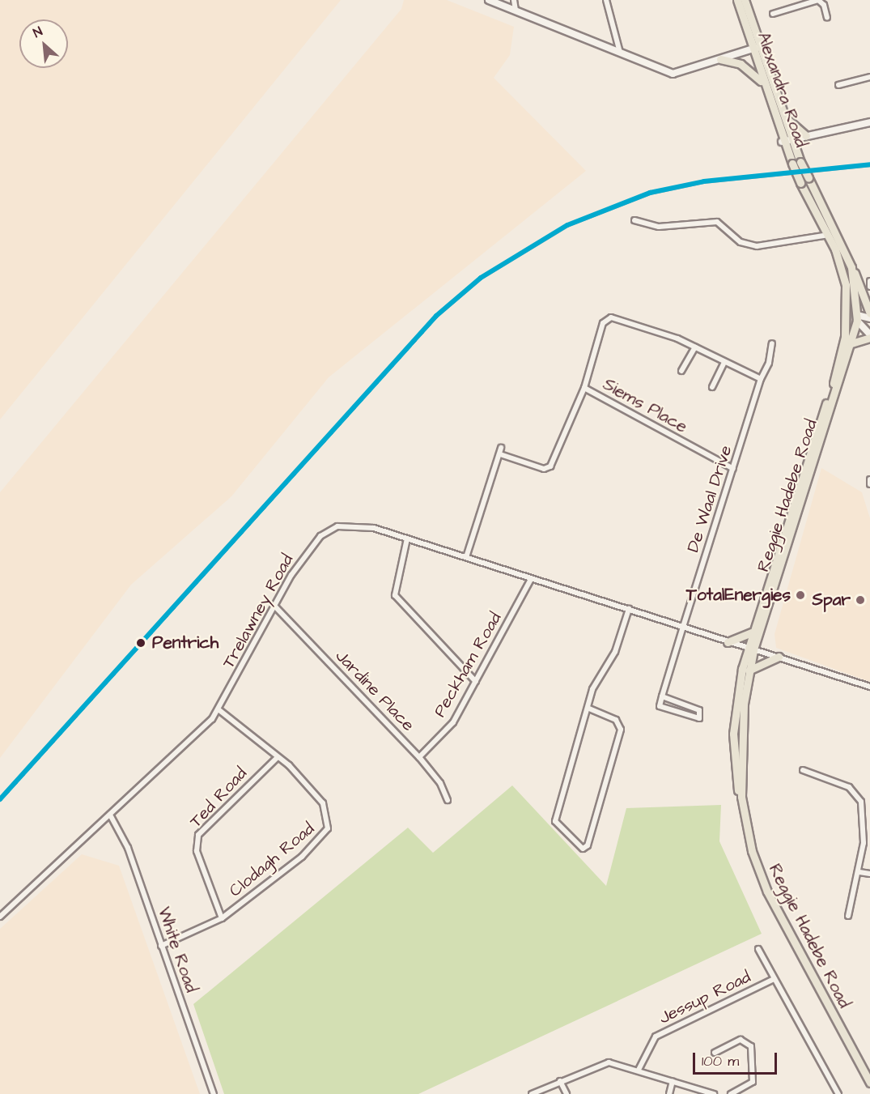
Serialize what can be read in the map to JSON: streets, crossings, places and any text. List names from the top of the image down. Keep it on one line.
{"streets":{"main road":["Alexandra Road","Reggie Hadebe Road"],"street":["Siems Place","De Waal Drive","Trelawney Road","Peckham Road","Jardine Place","Ted Road","Clodagh Road","White Road","Jessup Road"]},"crossings":[["Alexandra Road","Reggie Hadebe Road"],["Siems Place","De Waal Drive"],["Reggie Hadebe Road","Trelawney Road"],["De Waal Drive","Trelawney Road"],["Trelawney Road","Peckham Road"],["Trelawney Road","Jardine Place"],["Trelawney Road","Clodagh Road"],["Trelawney Road","White Road"],["Peckham Road","Jardine Place"],["Ted Road","Clodagh Road"],["Clodagh Road","White Road"]],"places":["TotalEnergies","Spar","Pentrich"],"scale_bar":"100 m","north":"top left"}
